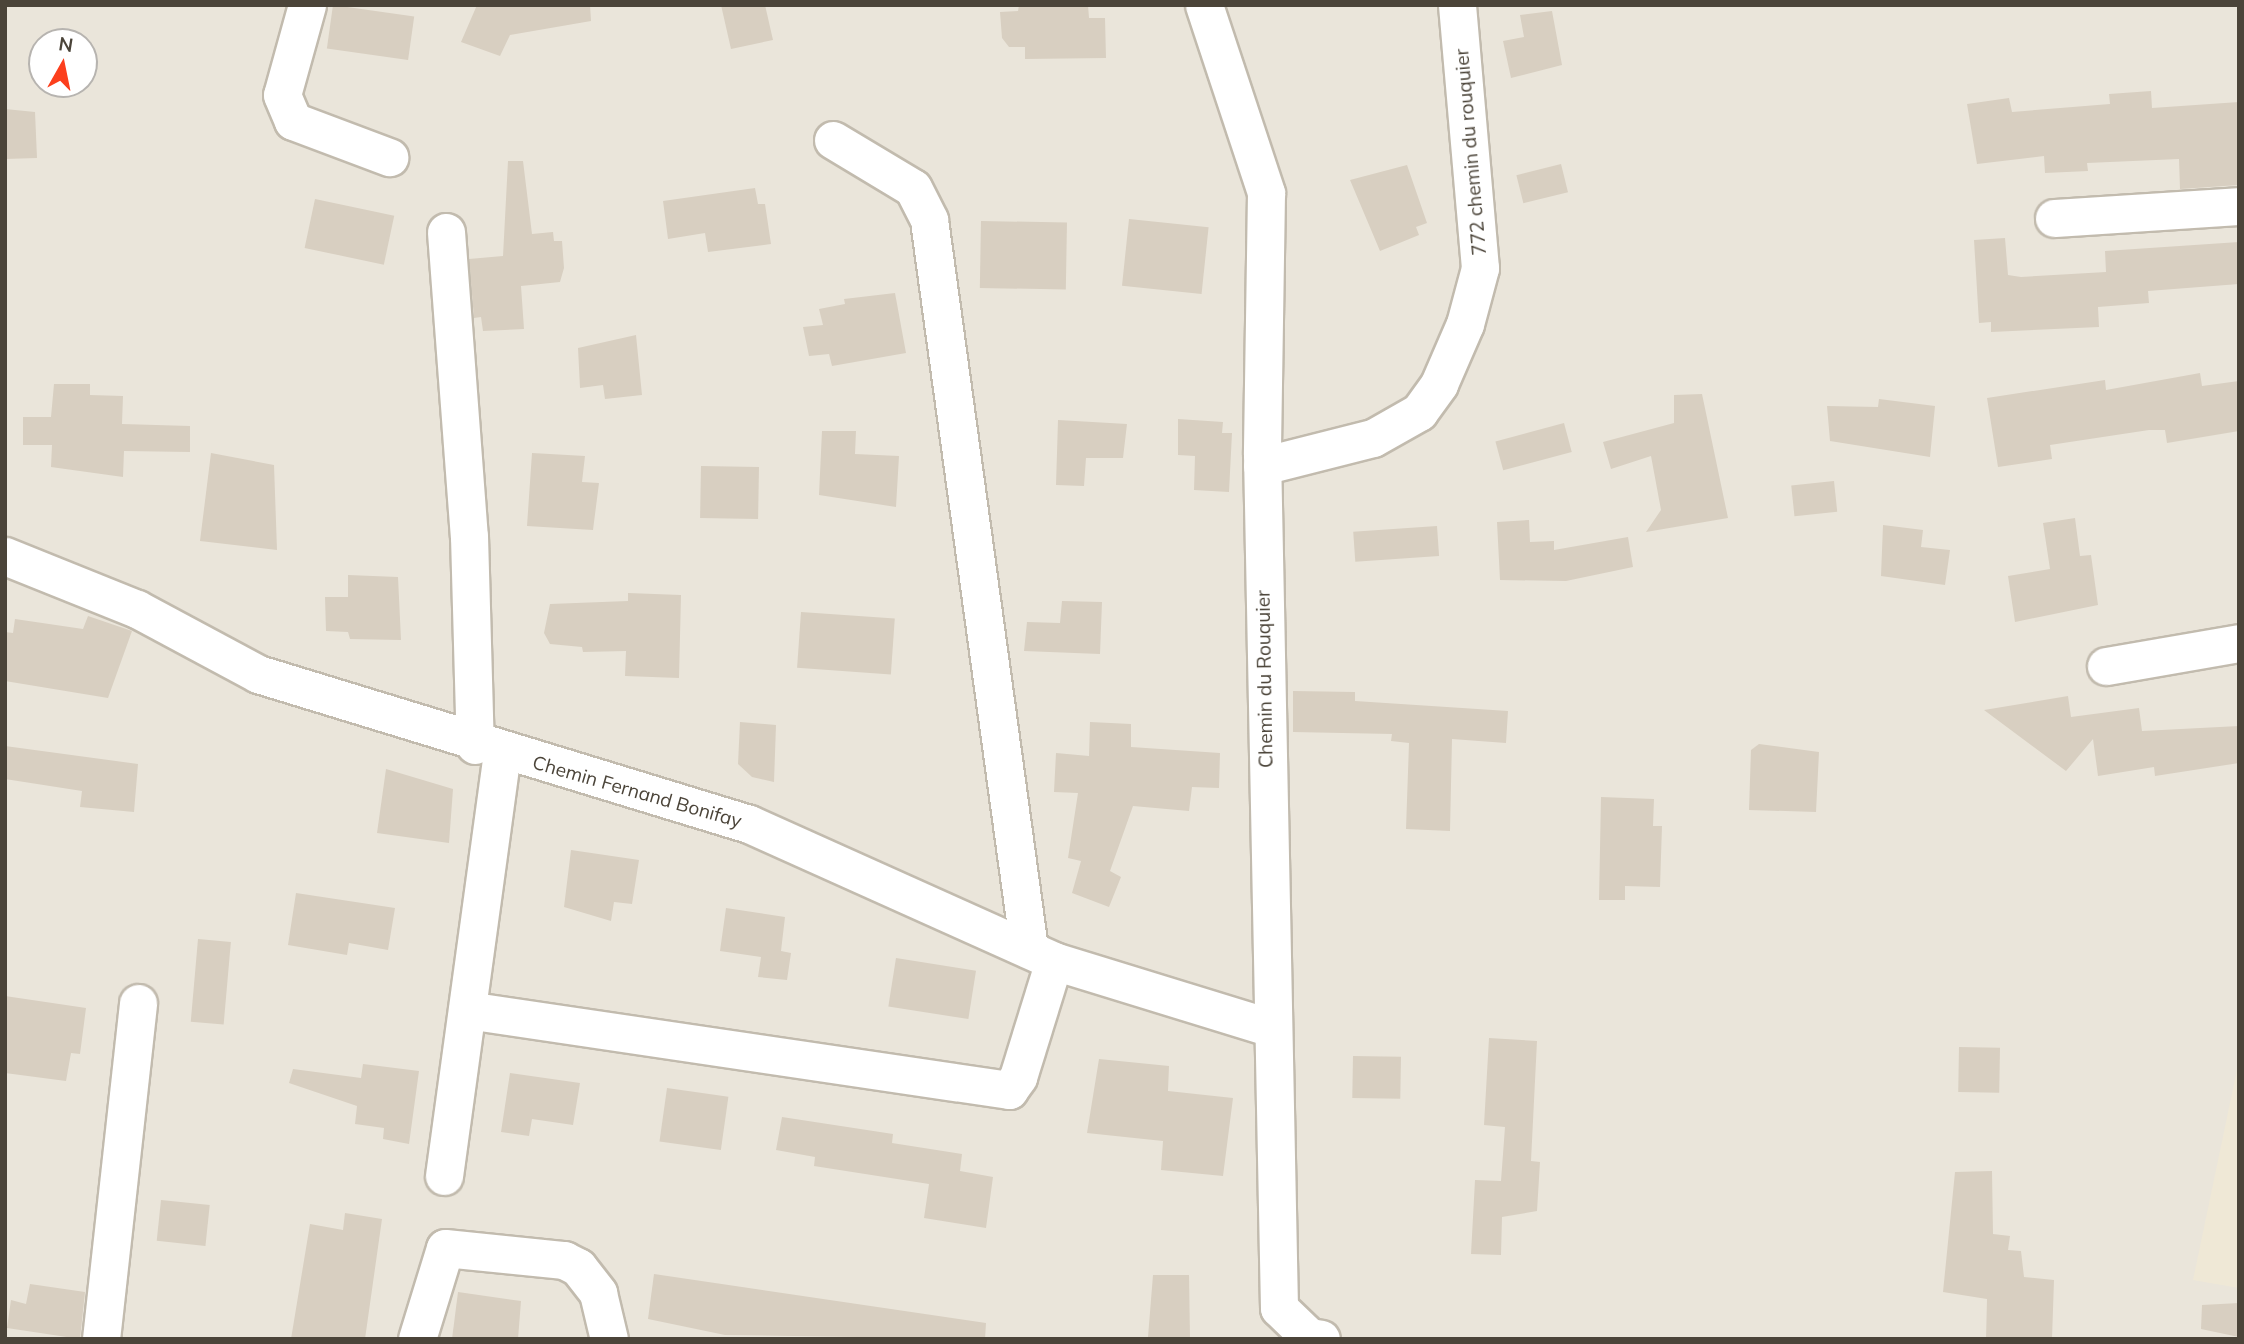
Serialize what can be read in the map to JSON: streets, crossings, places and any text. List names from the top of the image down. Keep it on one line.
{"streets":{"street":["772 chemin du rouquier","Chemin du Rouquier","Chemin Fernand Bonifay"]},"crossings":[["772 chemin du rouquier","Chemin du Rouquier"],["Chemin du Rouquier","Chemin Fernand Bonifay"]],"north":"top"}
